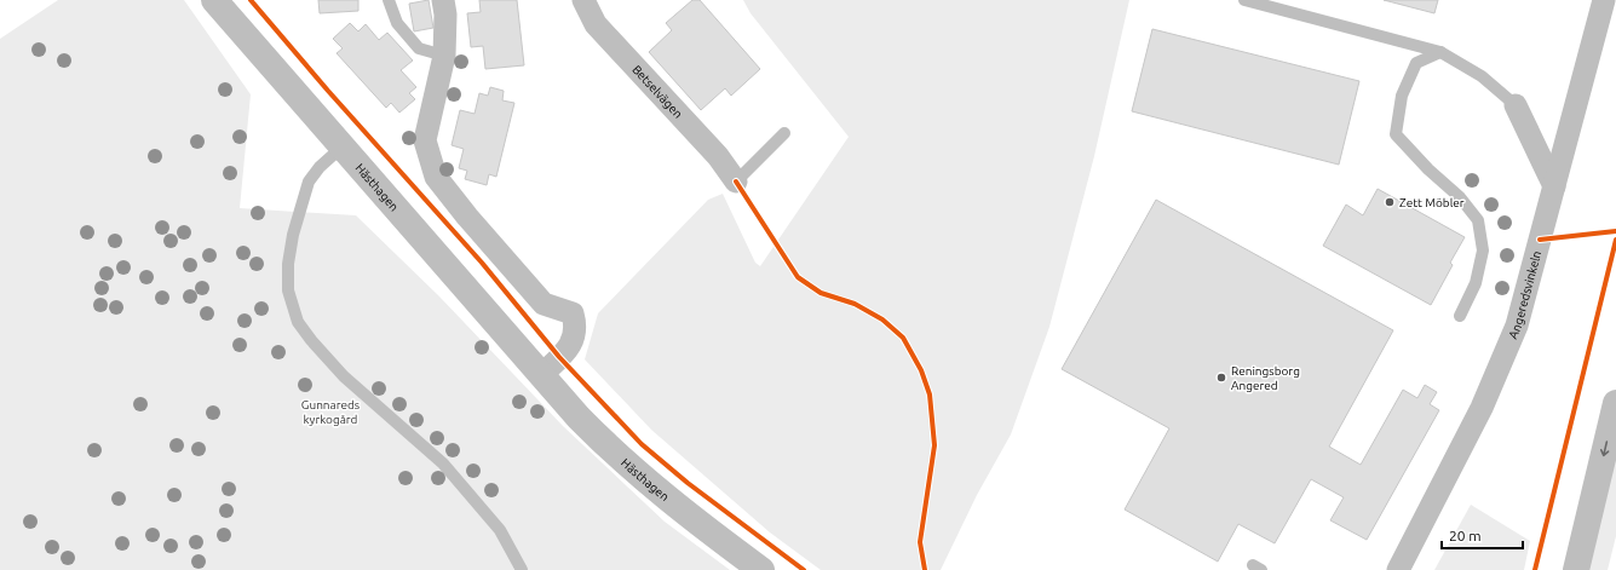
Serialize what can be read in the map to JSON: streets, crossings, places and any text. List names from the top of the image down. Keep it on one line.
{"streets":{"street":["Betselvägen","Hästhagen","Angeredsvinkeln"]},"parks":["Gunnareds kyrkogård"],"places":["Zett Möbler","Reningsborg Angered"],"scale_bar":"20 m"}
